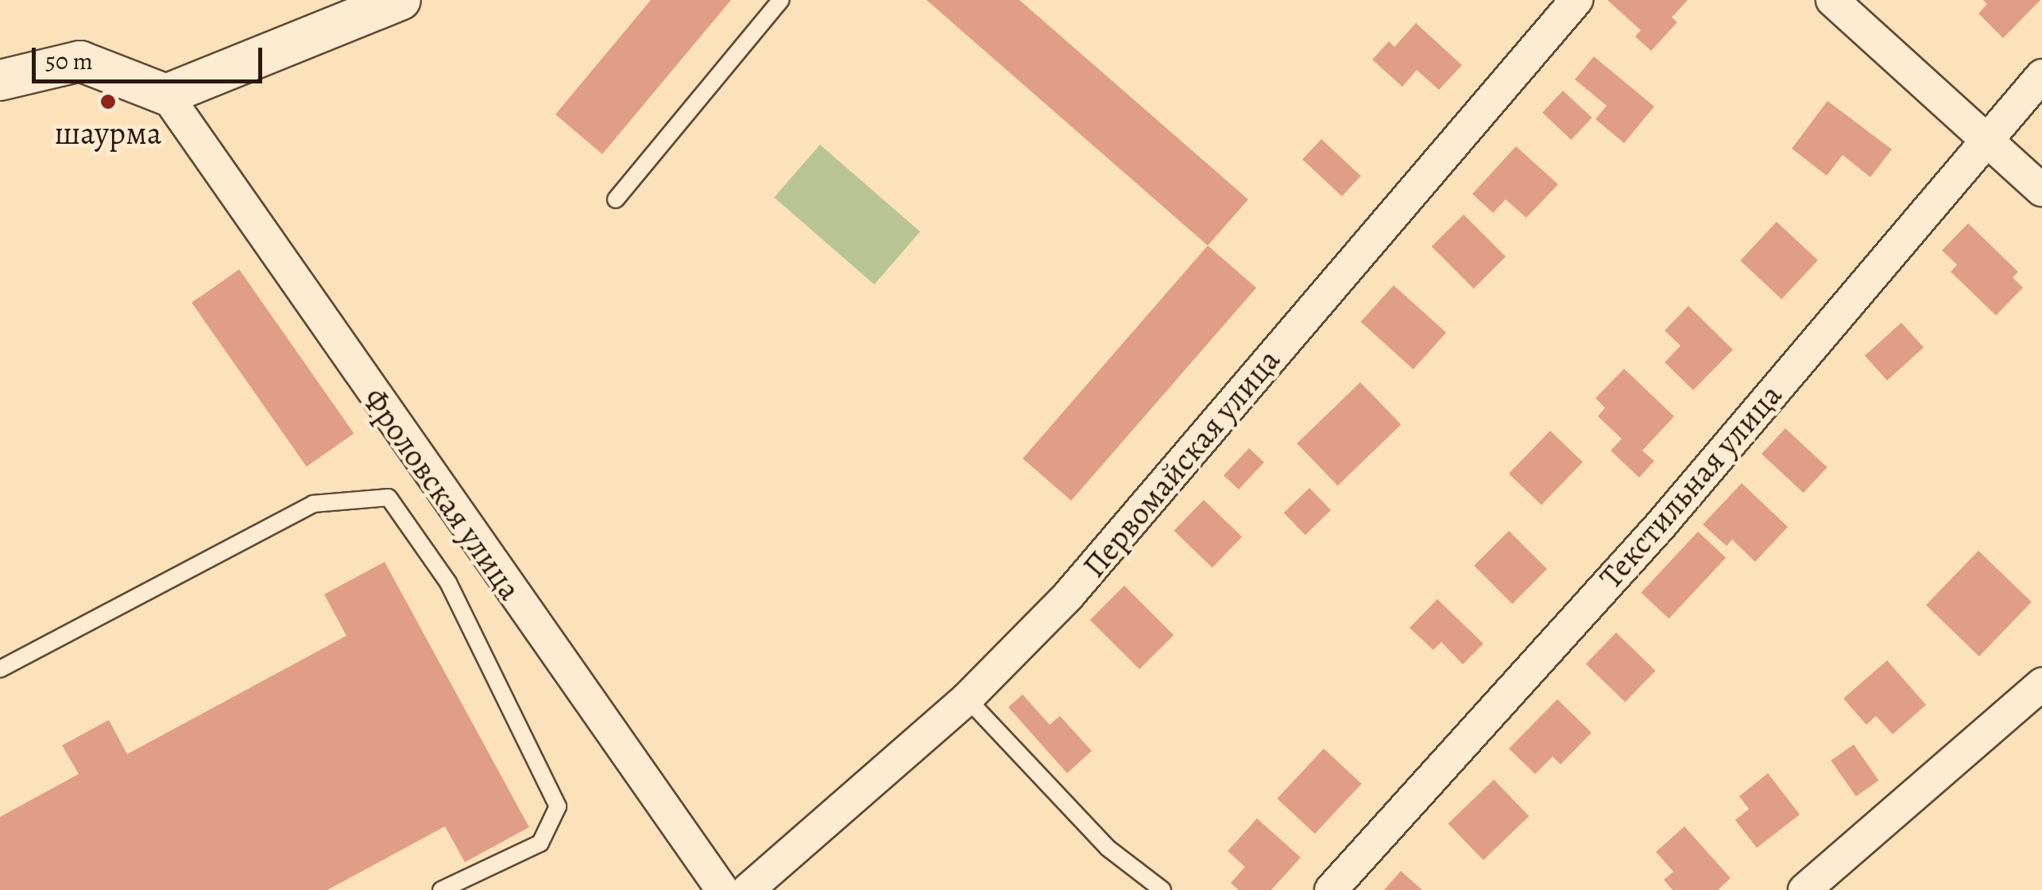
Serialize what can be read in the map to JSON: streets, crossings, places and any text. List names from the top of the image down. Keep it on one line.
{"streets":{"street":["Первомайская улица","Текстильная улица","Фроловская улица"]},"places":["шаурма"],"scale_bar":"50 m"}
